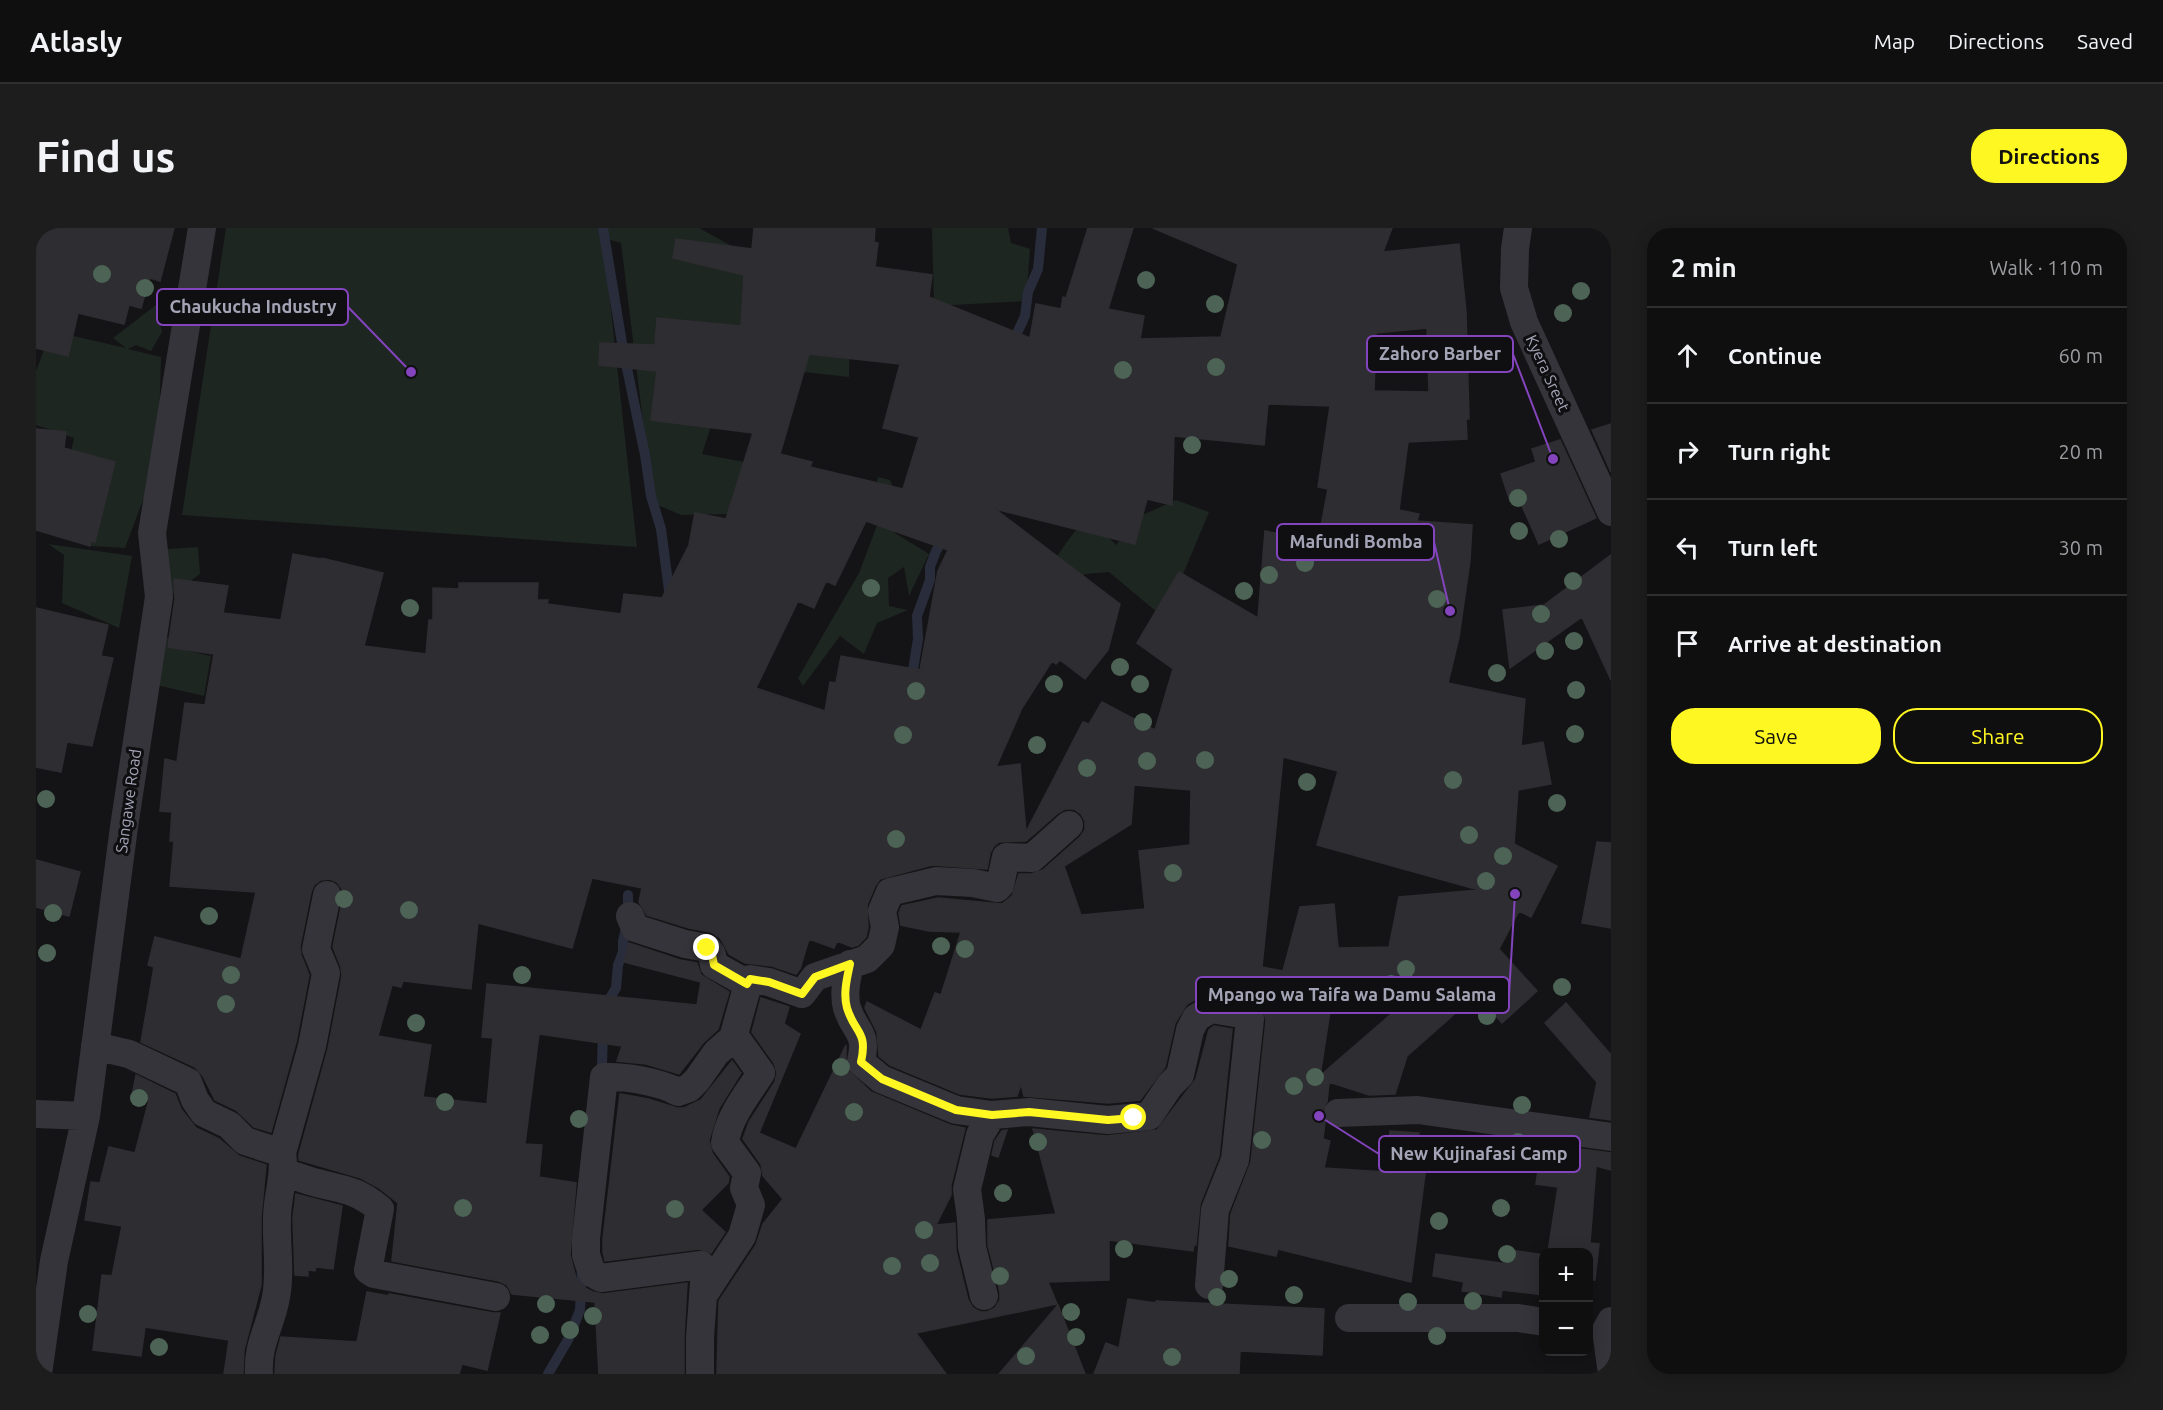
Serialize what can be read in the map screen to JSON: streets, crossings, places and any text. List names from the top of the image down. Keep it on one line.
{"streets":{"street":["Kyera Sreet","Sangawe Road"]},"places":["Chaukucha Industry","Zahoro Barber","Mafundi Bomba","Mpango wa Taifa wa Damu Salama","New Kujinafasi Camp"],"page":{"header":"Atlasly","nav":["Map","Directions","Saved"],"buttons":["Directions",["Save","Share"]],"title":"Find us","heading":["2 min","Walk · 110 m"],"list":[["Continue","60 m"],["Turn right","20 m"],["Turn left","30 m"],"Arrive at destination"],"map_buttons":["+","−"]}}
